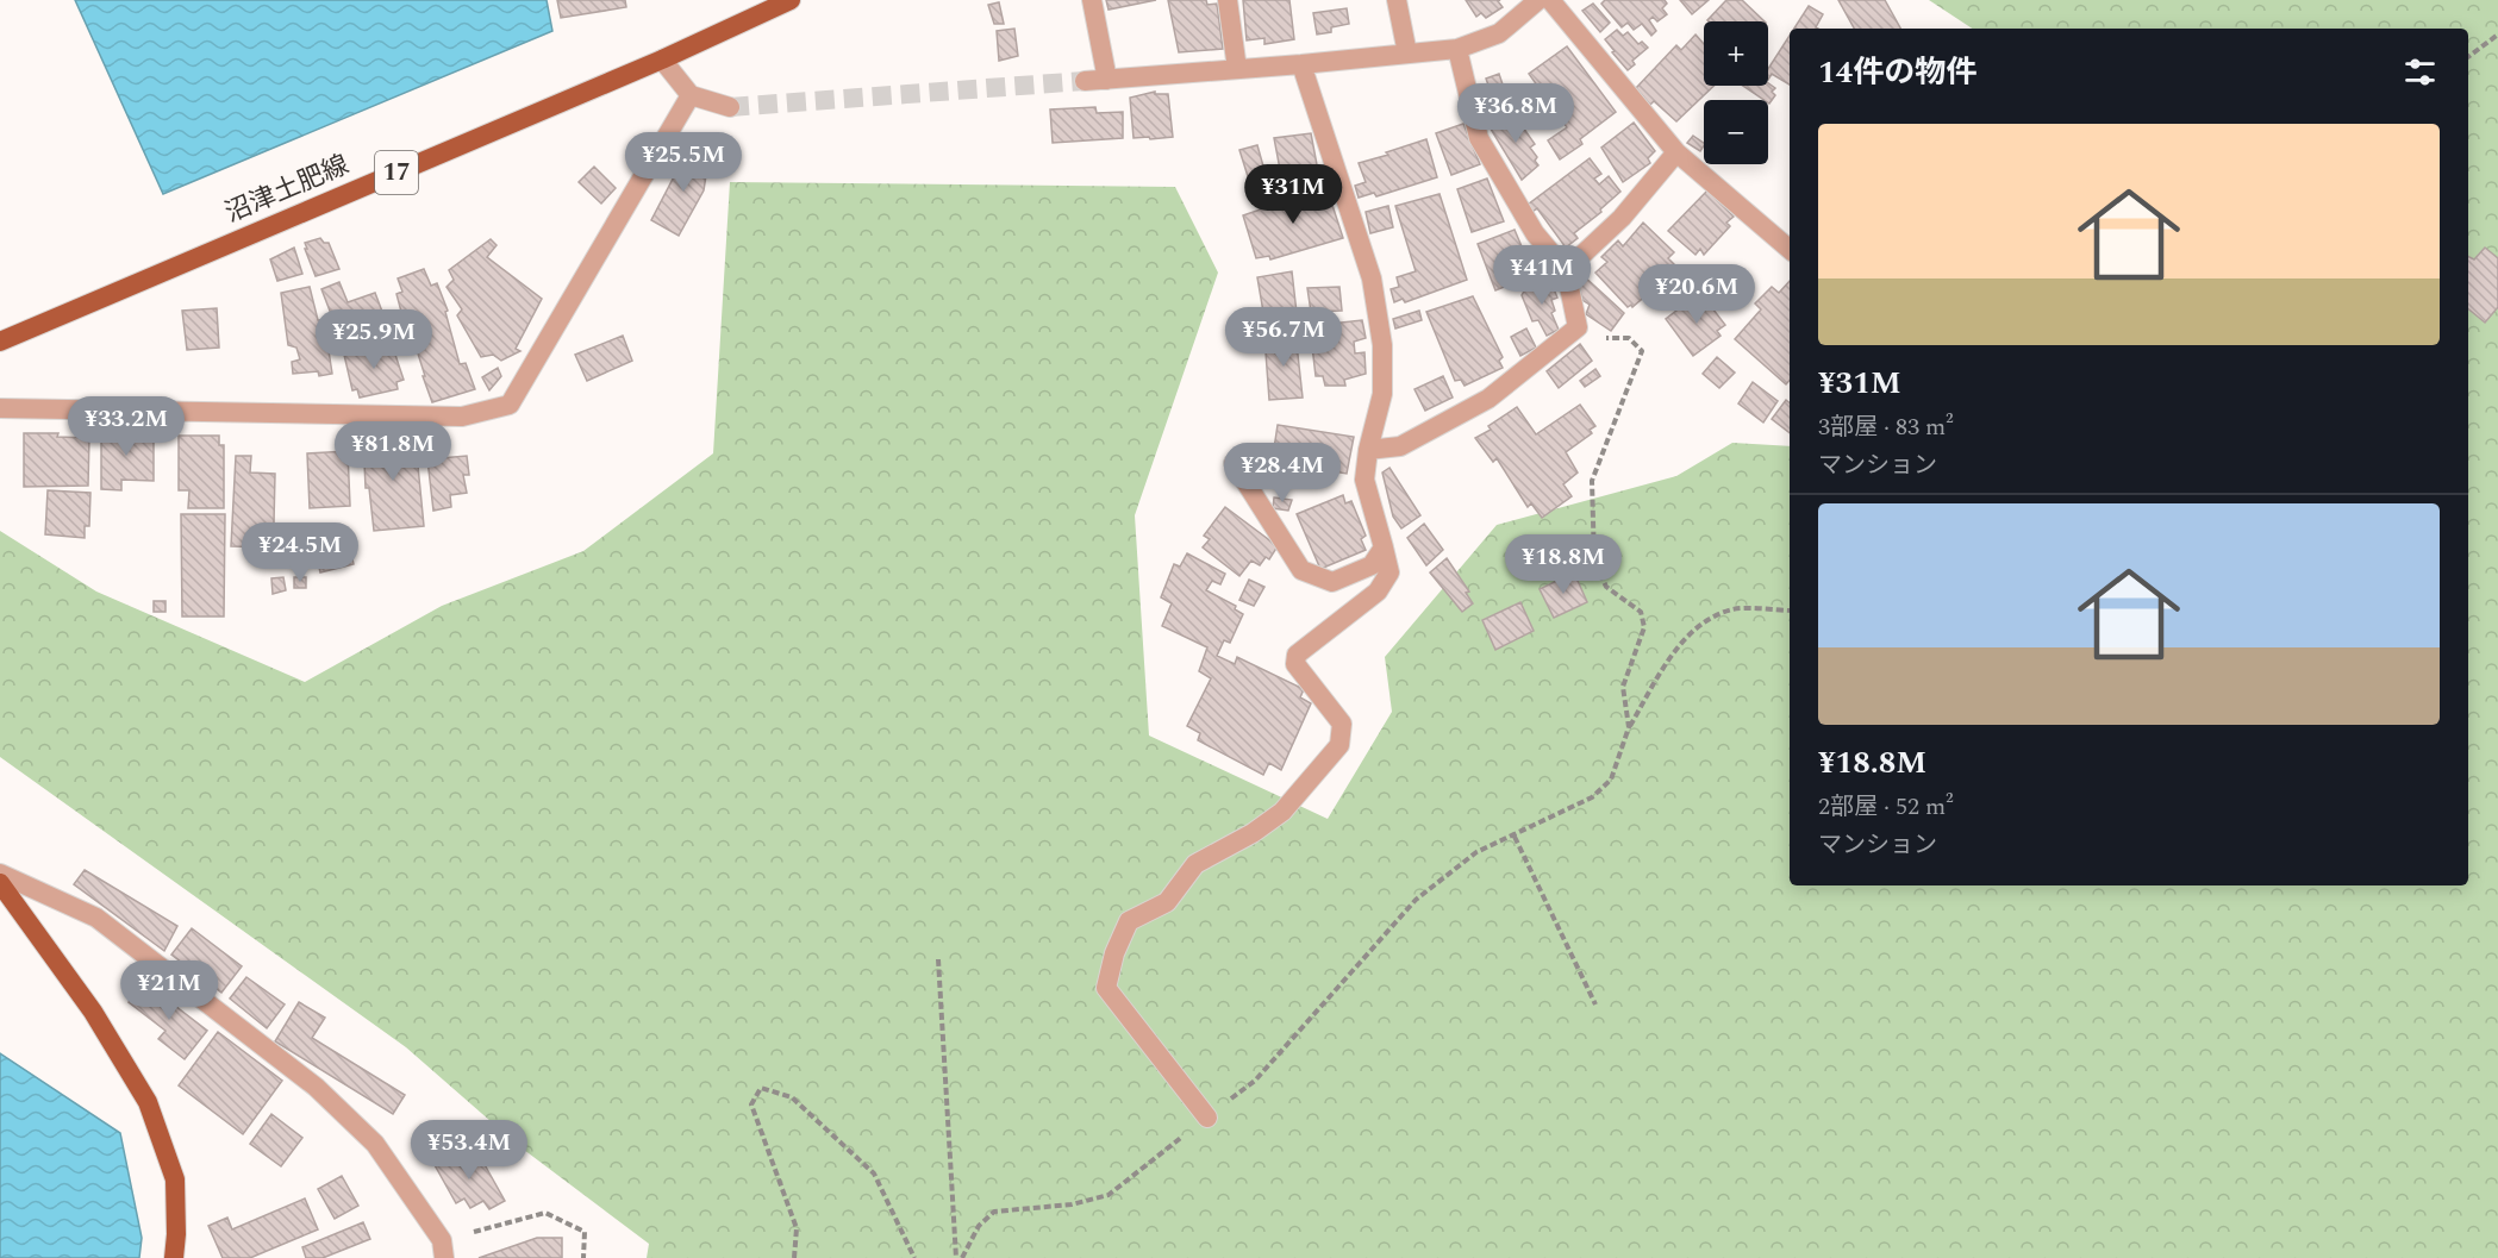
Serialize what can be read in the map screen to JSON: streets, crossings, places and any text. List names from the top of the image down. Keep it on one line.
{"streets":{"main road":["17","沼津土肥線"]},"page":{"map_buttons":["+","−"],"heading":"14件の物件","price":["¥36.8M","¥25.5M","¥31M","¥41M","¥20.6M","¥56.7M","¥25.9M","¥33.2M","¥81.8M","¥28.4M","¥24.5M","¥18.8M","¥21M","¥53.4M"],"list":[{"name":"¥31M","note":"3部屋 · 83 m² · マンション"},{"name":"¥18.8M","note":"2部屋 · 52 m² · マンション"}]}}
